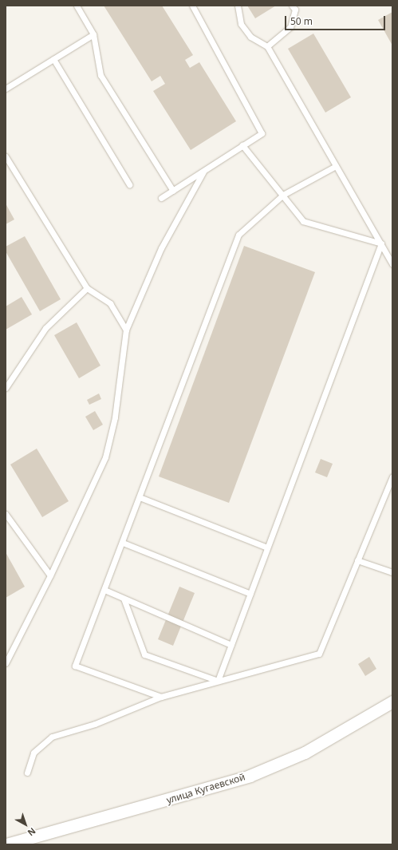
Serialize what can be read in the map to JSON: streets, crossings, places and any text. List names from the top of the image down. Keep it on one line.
{"streets":{"street":["улица Кугаевской"]},"scale_bar":"50 m","north":"bottom right"}
